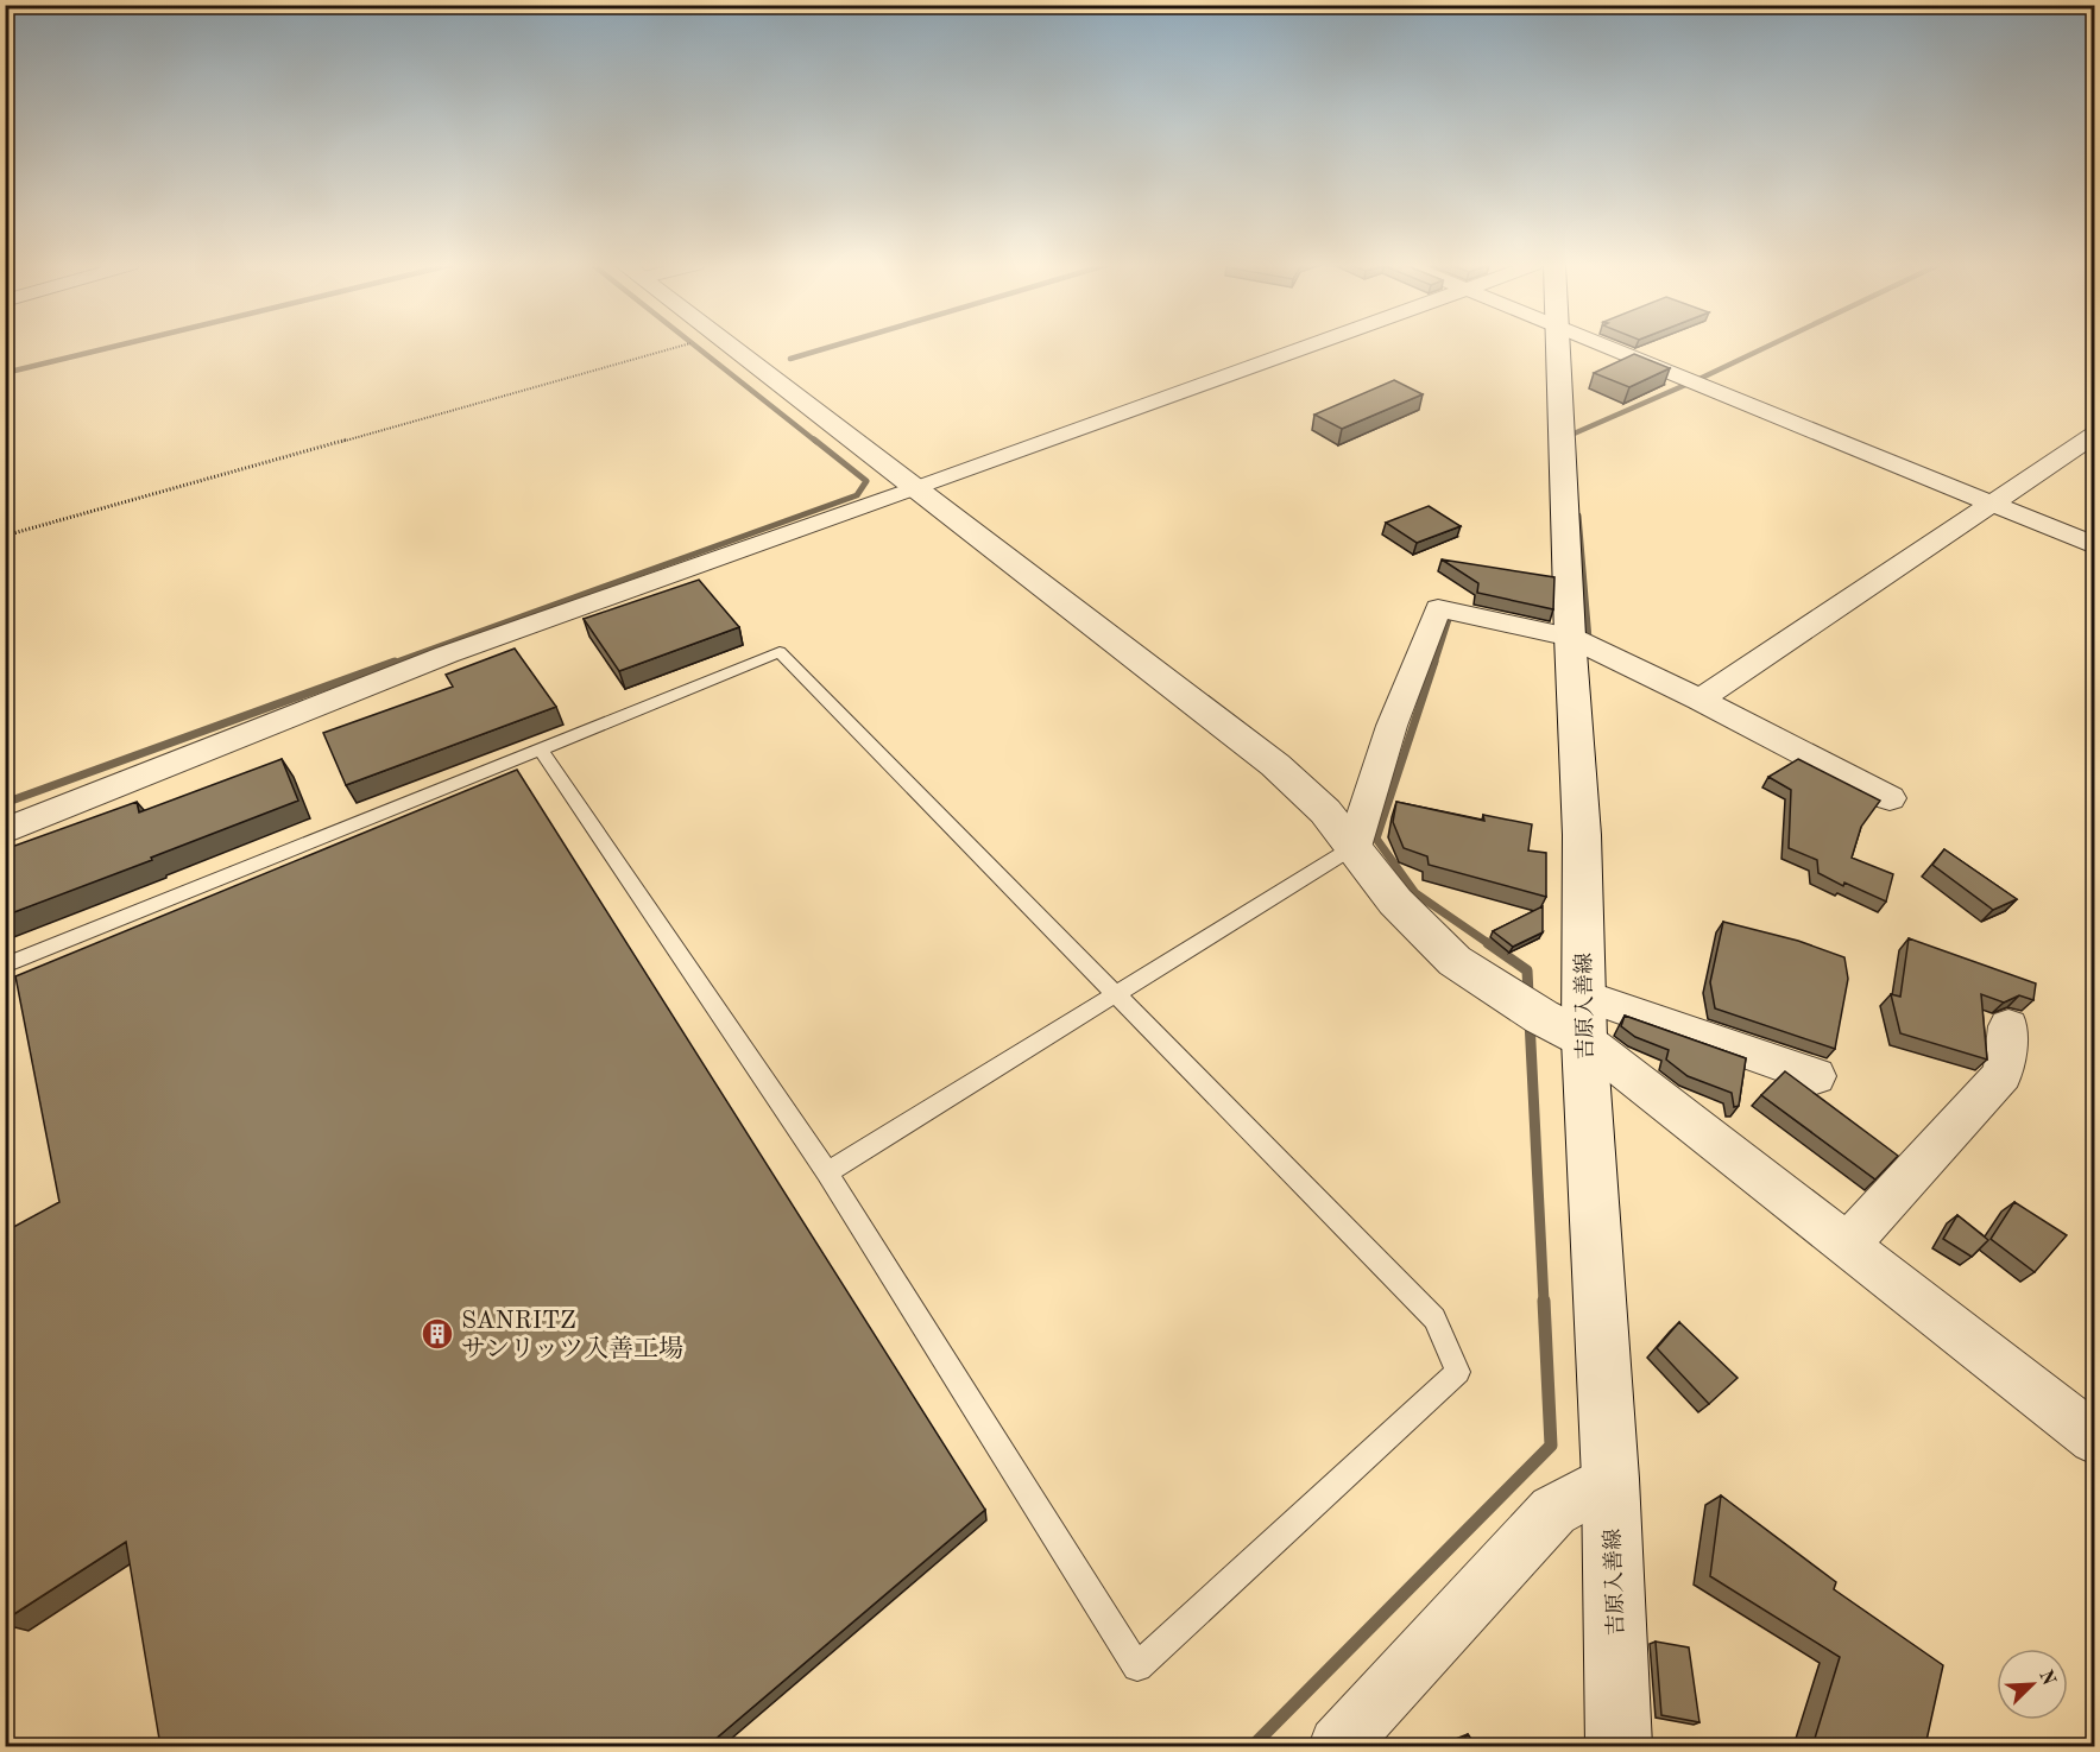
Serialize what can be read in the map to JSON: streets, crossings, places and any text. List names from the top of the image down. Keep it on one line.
{"streets":{"main road":["吉原入善線"]},"places":{"building":["SANRITZ サンリッツ入善工場"]},"north":"top right"}
